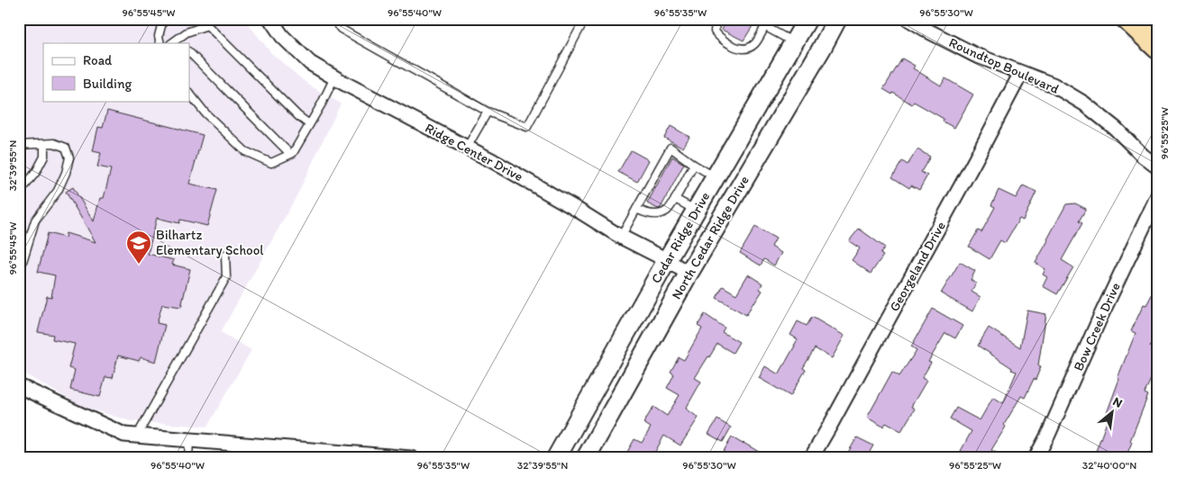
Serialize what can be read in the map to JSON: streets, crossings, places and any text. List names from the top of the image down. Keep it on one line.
{"streets":{"main road":["Cedar Ridge Drive","North Cedar Ridge Drive"],"street":["Roundtop Boulevard","Ridge Center Drive","Georgeland Drive","Bow Creek Drive"]},"crossings":[["Roundtop Boulevard","Georgeland Drive"],["Ridge Center Drive","Cedar Ridge Drive"],["Ridge Center Drive","North Cedar Ridge Drive"]],"places":{"school or university":["Bilhartz Elementary School"]},"legend":["Road","Building"],"north":"top right","coordinates":["96°55'45\"W","96°55'40\"W","96°55'35\"W","96°55'30\"W","96°55'25\"W","32°39'55\"N","32°40'00\"N"]}
